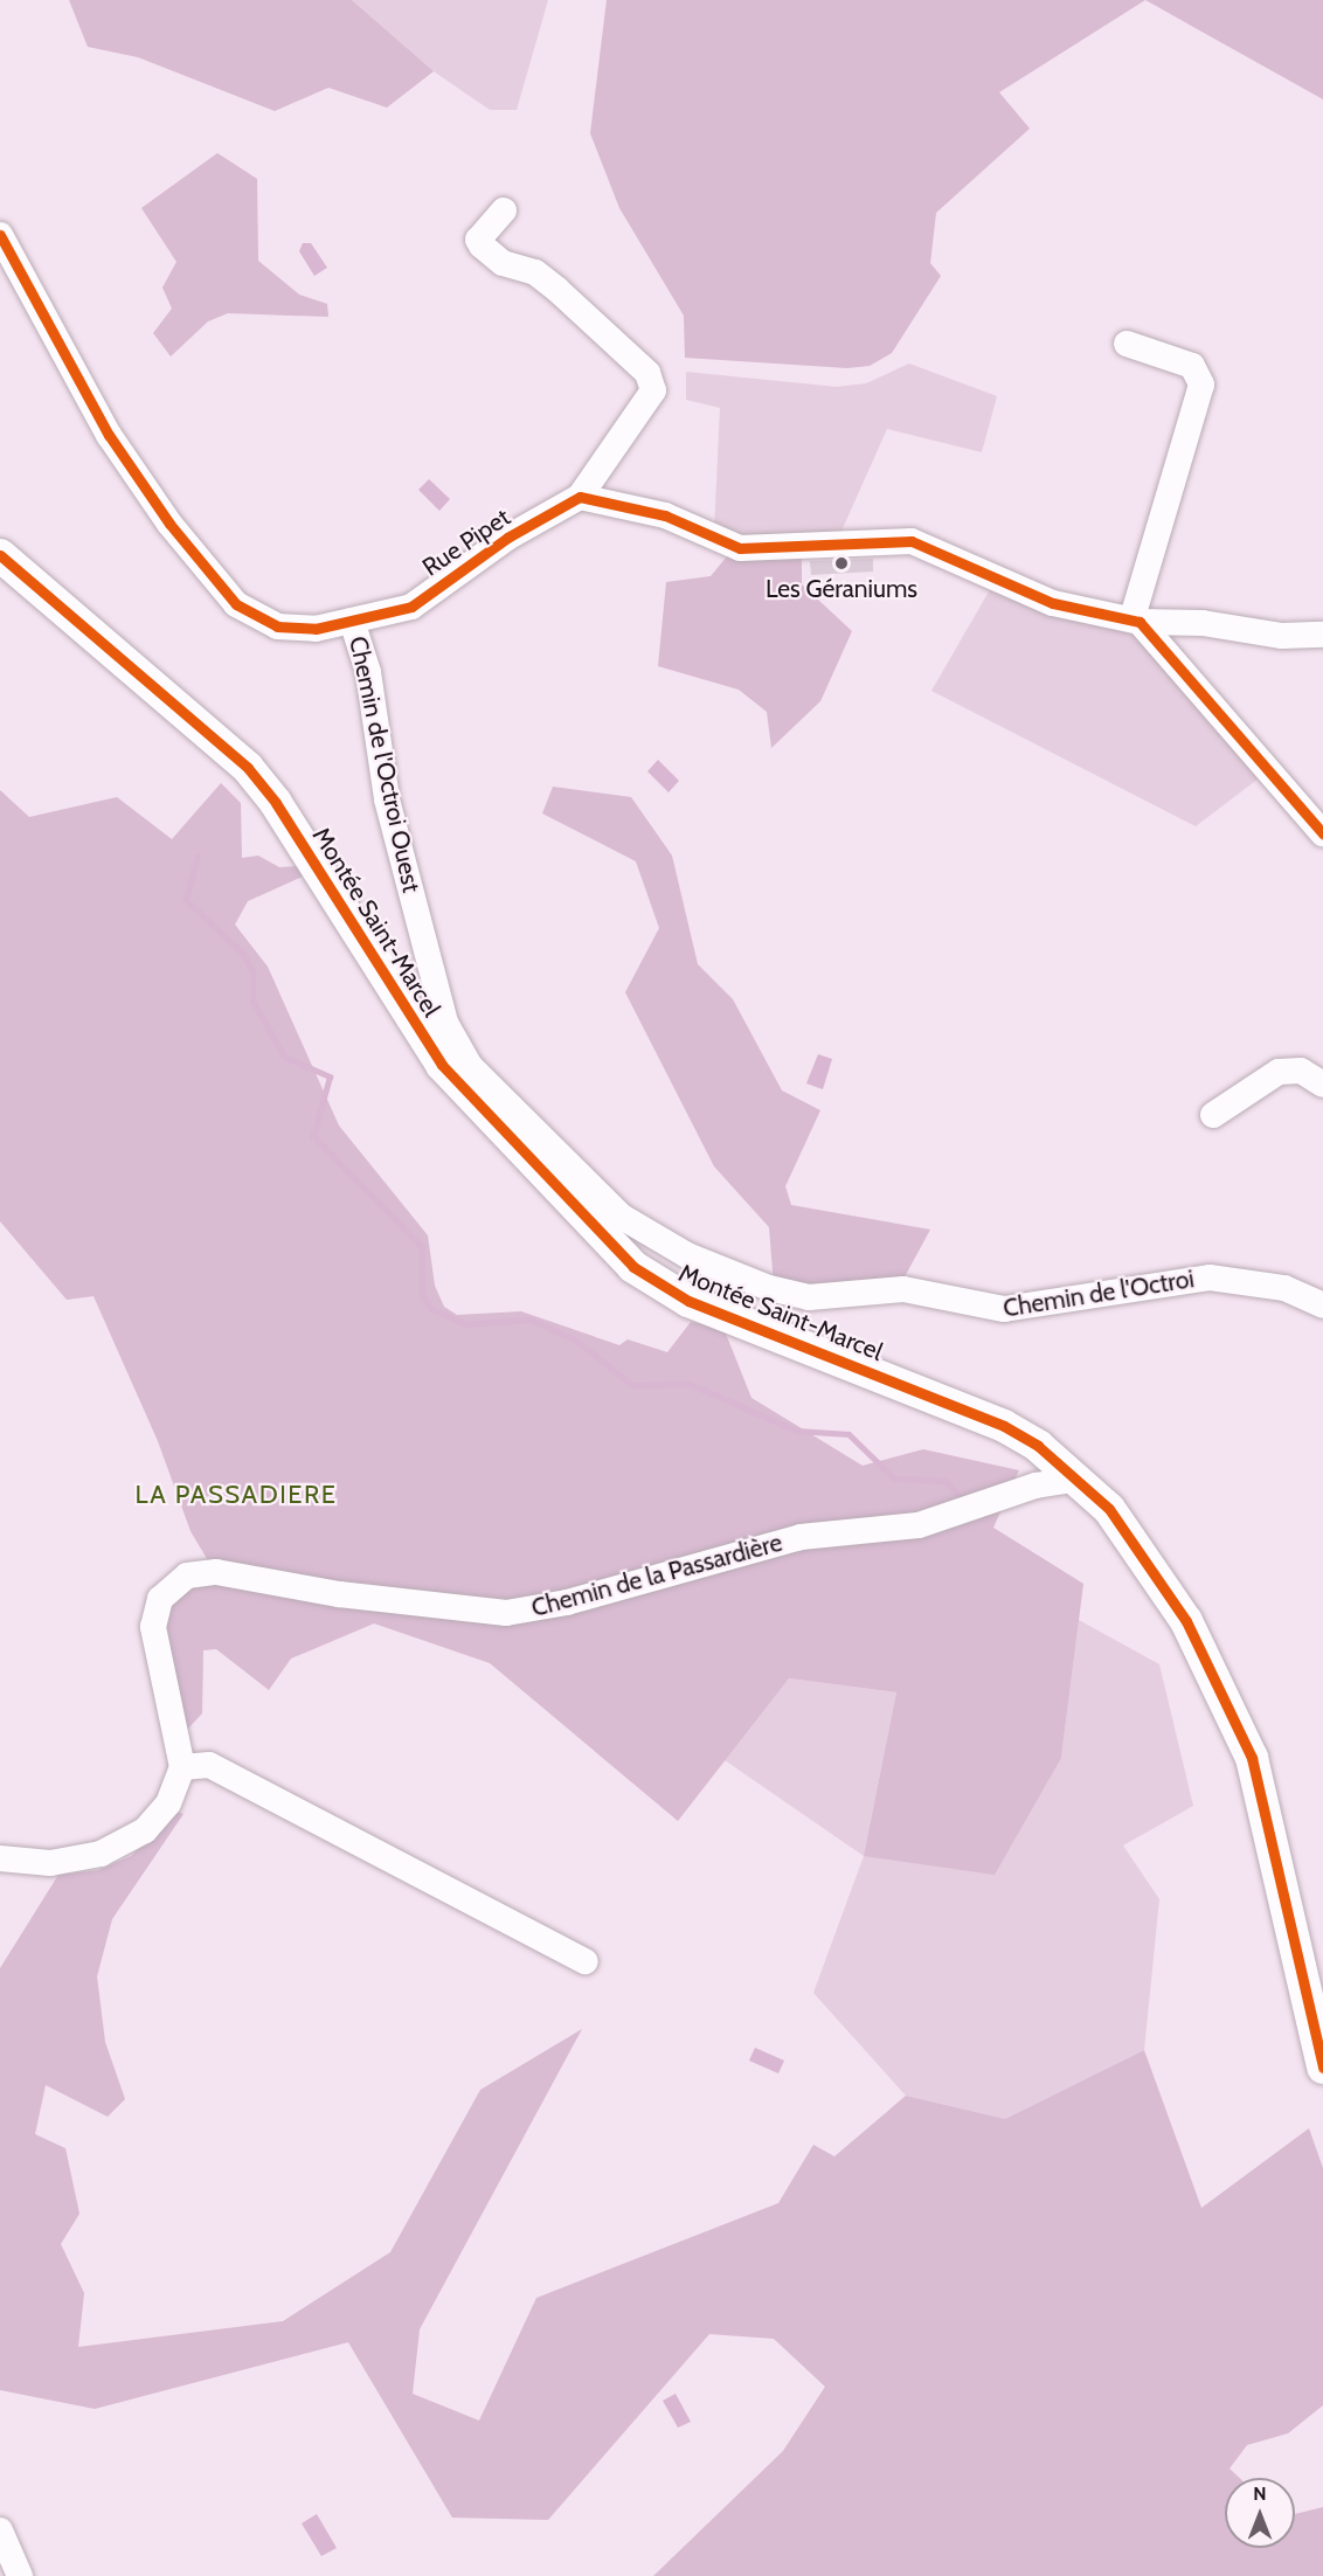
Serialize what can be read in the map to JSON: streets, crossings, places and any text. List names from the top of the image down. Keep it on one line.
{"streets":{"main road":["Montée Saint-Marcel"],"street":["Rue Pipet","Chemin de l'Octroi Ouest","Chemin de l'Octroi","Chemin de la Passardière"]},"crossings":[["Rue Pipet","Chemin de l'Octroi Ouest"],["Chemin de l'Octroi Ouest","Montée Saint-Marcel"],["Chemin de l'Octroi Ouest","Chemin de l'Octroi"],["Montée Saint-Marcel","Chemin de l'Octroi"],["Montée Saint-Marcel","Chemin de la Passardière"]],"districts":["LA PASSADIERE"],"places":["Les Géraniums"],"north":"top"}
